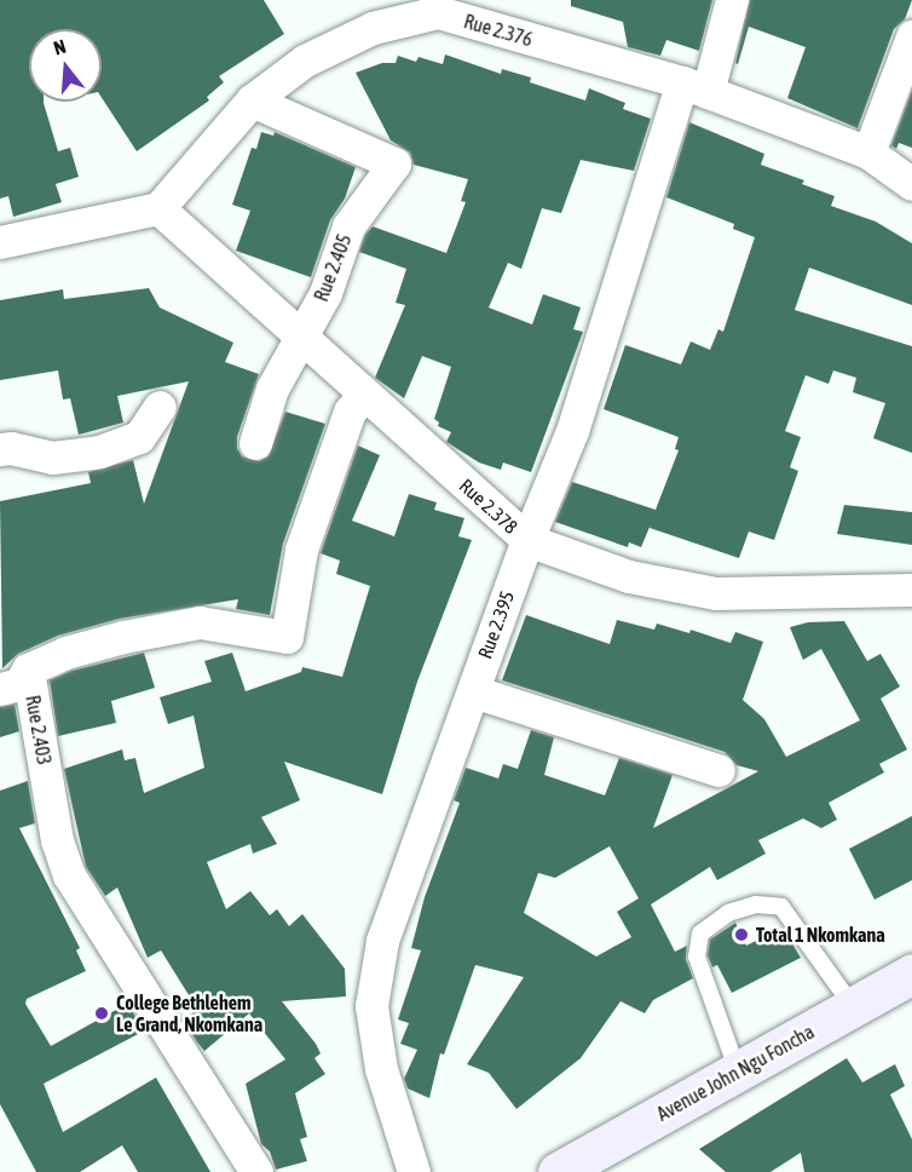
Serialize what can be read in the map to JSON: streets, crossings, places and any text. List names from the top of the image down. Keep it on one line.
{"streets":{"main road":["Avenue John Ngu Foncha"],"street":["Rue 2.376","Rue 2.405","Rue 2.378","Rue 2.395","Rue 2.403"]},"crossings":[["Rue 2.376","Rue 2.405"],["Rue 2.376","Rue 2.378"],["Rue 2.376","Rue 2.395"],["Rue 2.405","Rue 2.378"],["Rue 2.378","Rue 2.395"],["Rue 2.378","Rue 2.403"]],"places":["Total 1 Nkomkana","College Bethlehem Le Grand, Nkomkana"],"north":"top"}
